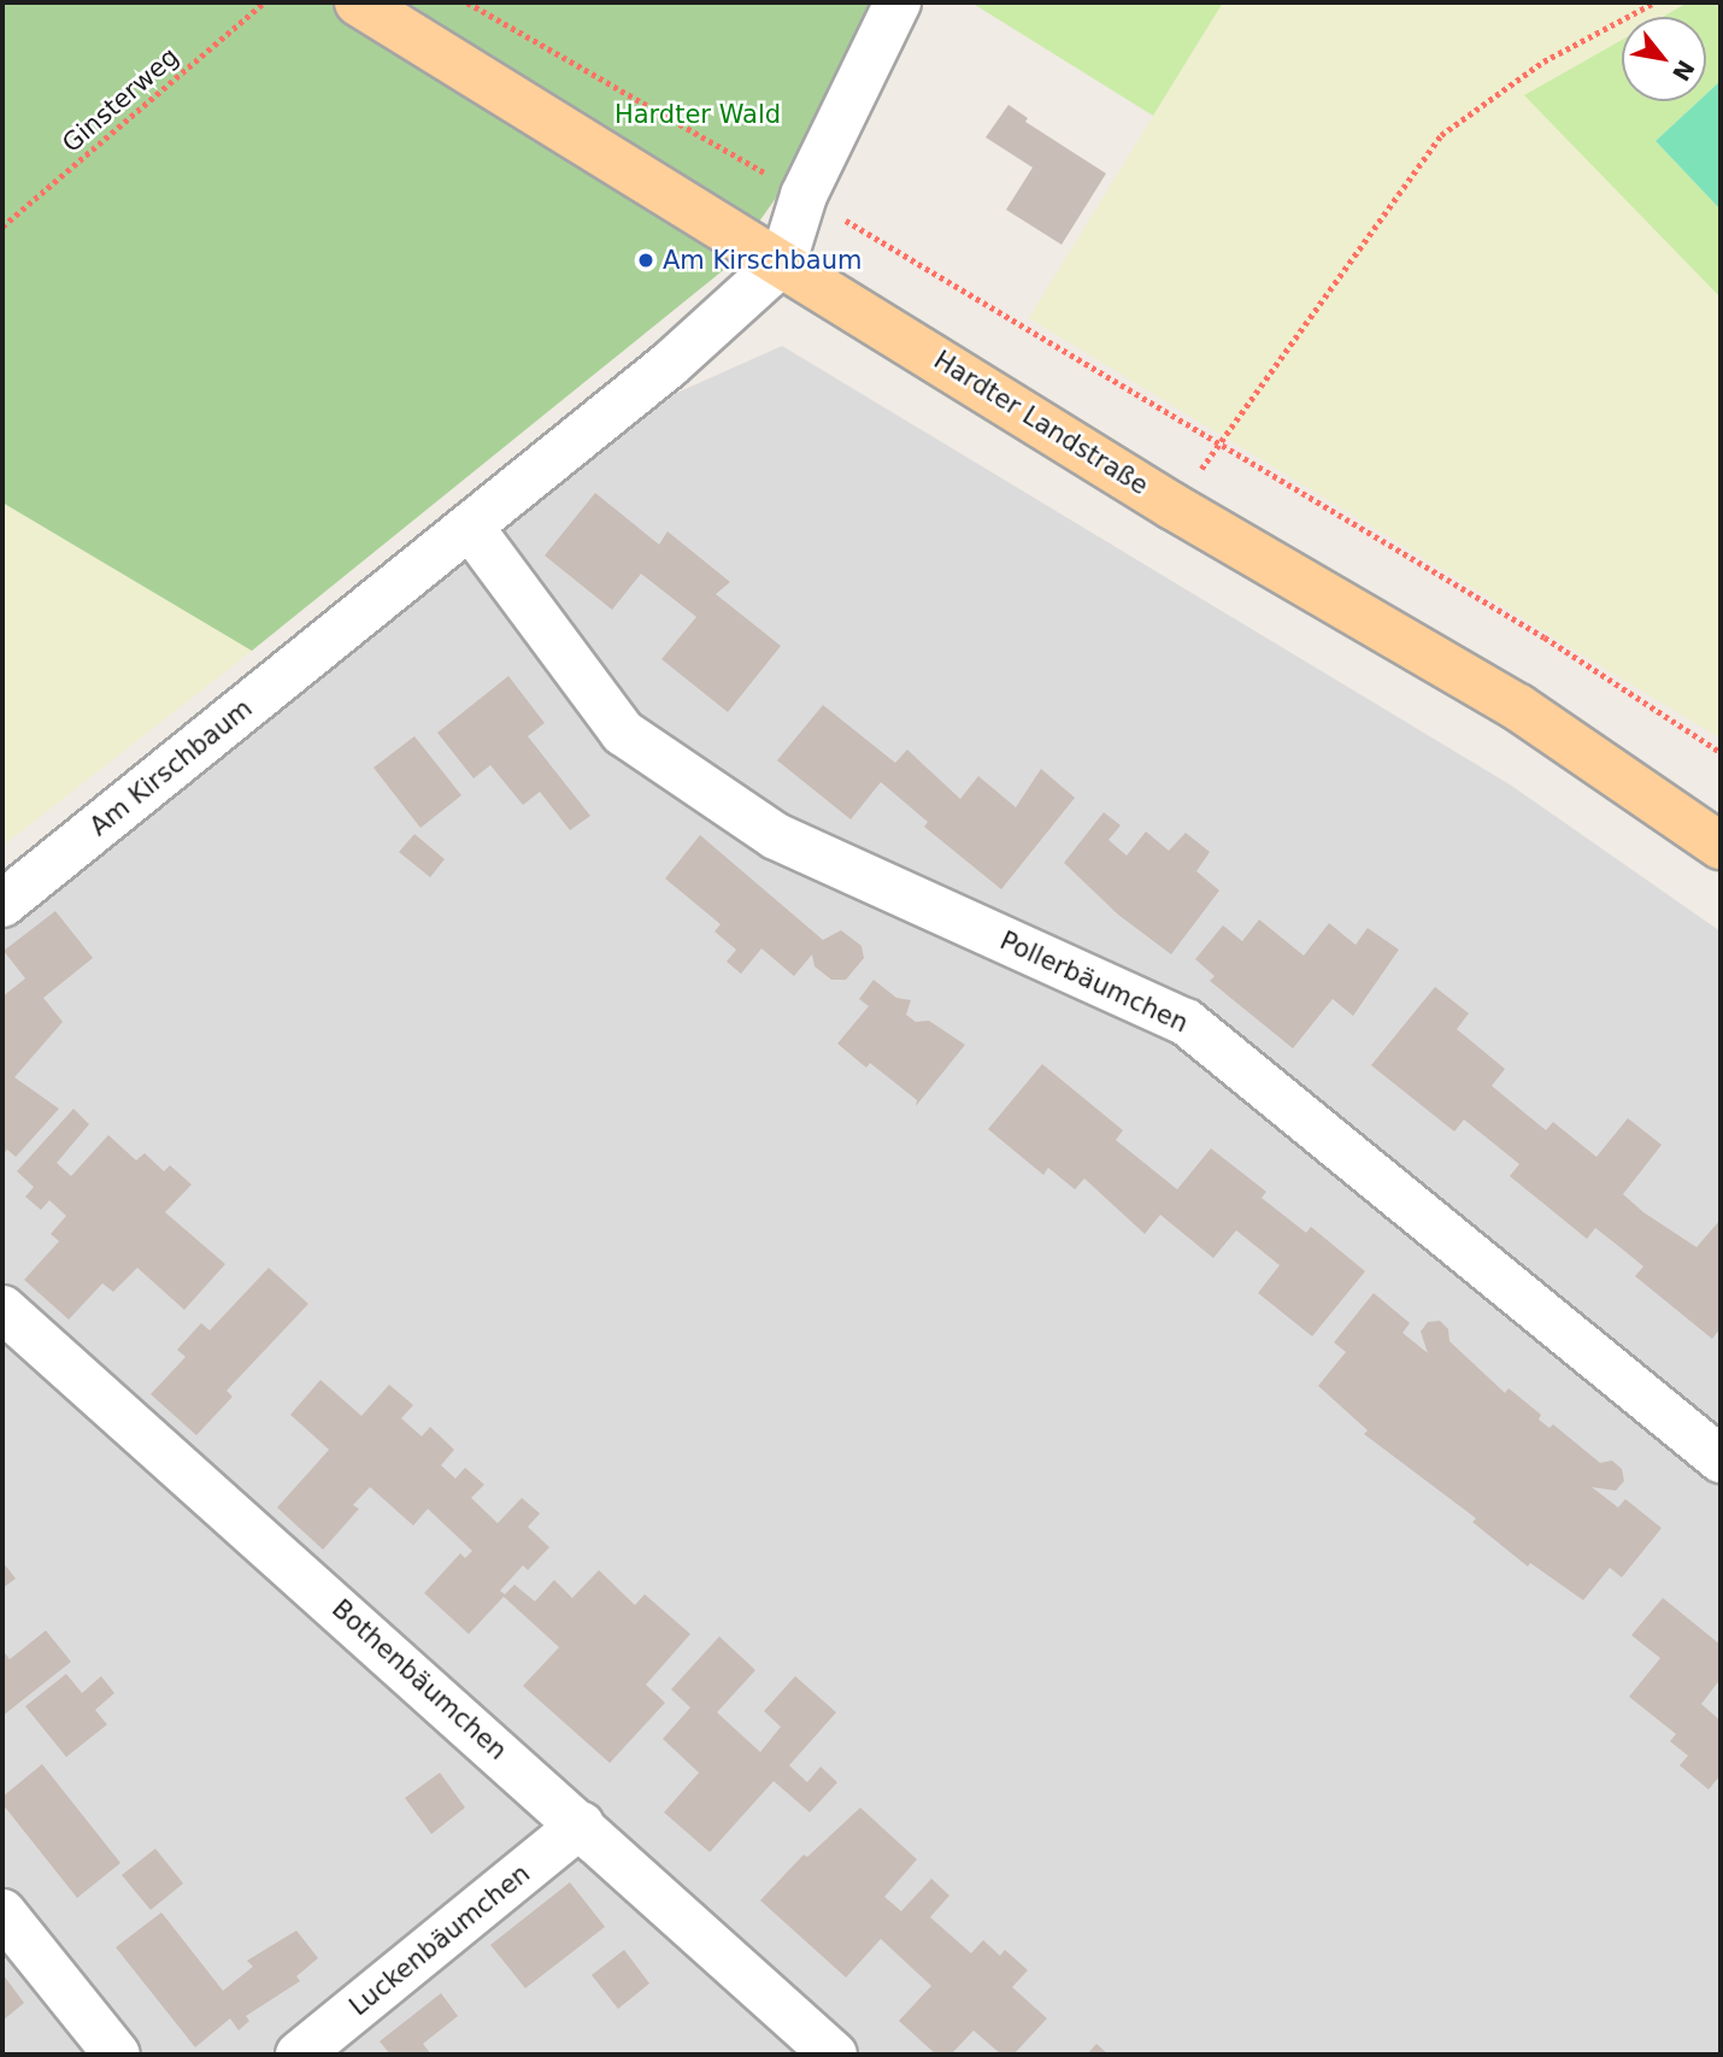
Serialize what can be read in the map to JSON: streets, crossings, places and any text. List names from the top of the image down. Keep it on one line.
{"streets":{"main road":["Hardter Landstraße"],"street":["Am Kirschbaum","Pollerbäumchen","Bothenbäumchen","Luckenbäumchen"],"path":["Ginsterweg"]},"crossings":[["Hardter Landstraße","Am Kirschbaum"],["Am Kirschbaum","Pollerbäumchen"],["Bothenbäumchen","Luckenbäumchen"]],"parks":["Hardter Wald"],"places":["Am Kirschbaum"],"north":"bottom right"}
